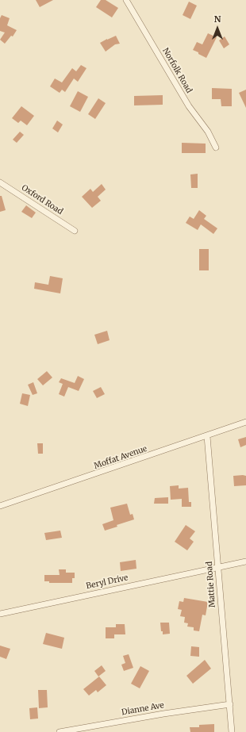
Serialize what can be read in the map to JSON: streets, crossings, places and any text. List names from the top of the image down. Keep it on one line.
{"streets":{"street":["Norfolk Road","Oxford Road","Moffat Avenue","Beryl Drive","Mattie Road","Dianne Ave"]},"crossings":[["Moffat Avenue","Mattie Road"],["Beryl Drive","Mattie Road"],["Mattie Road","Dianne Ave"]],"north":"top"}
